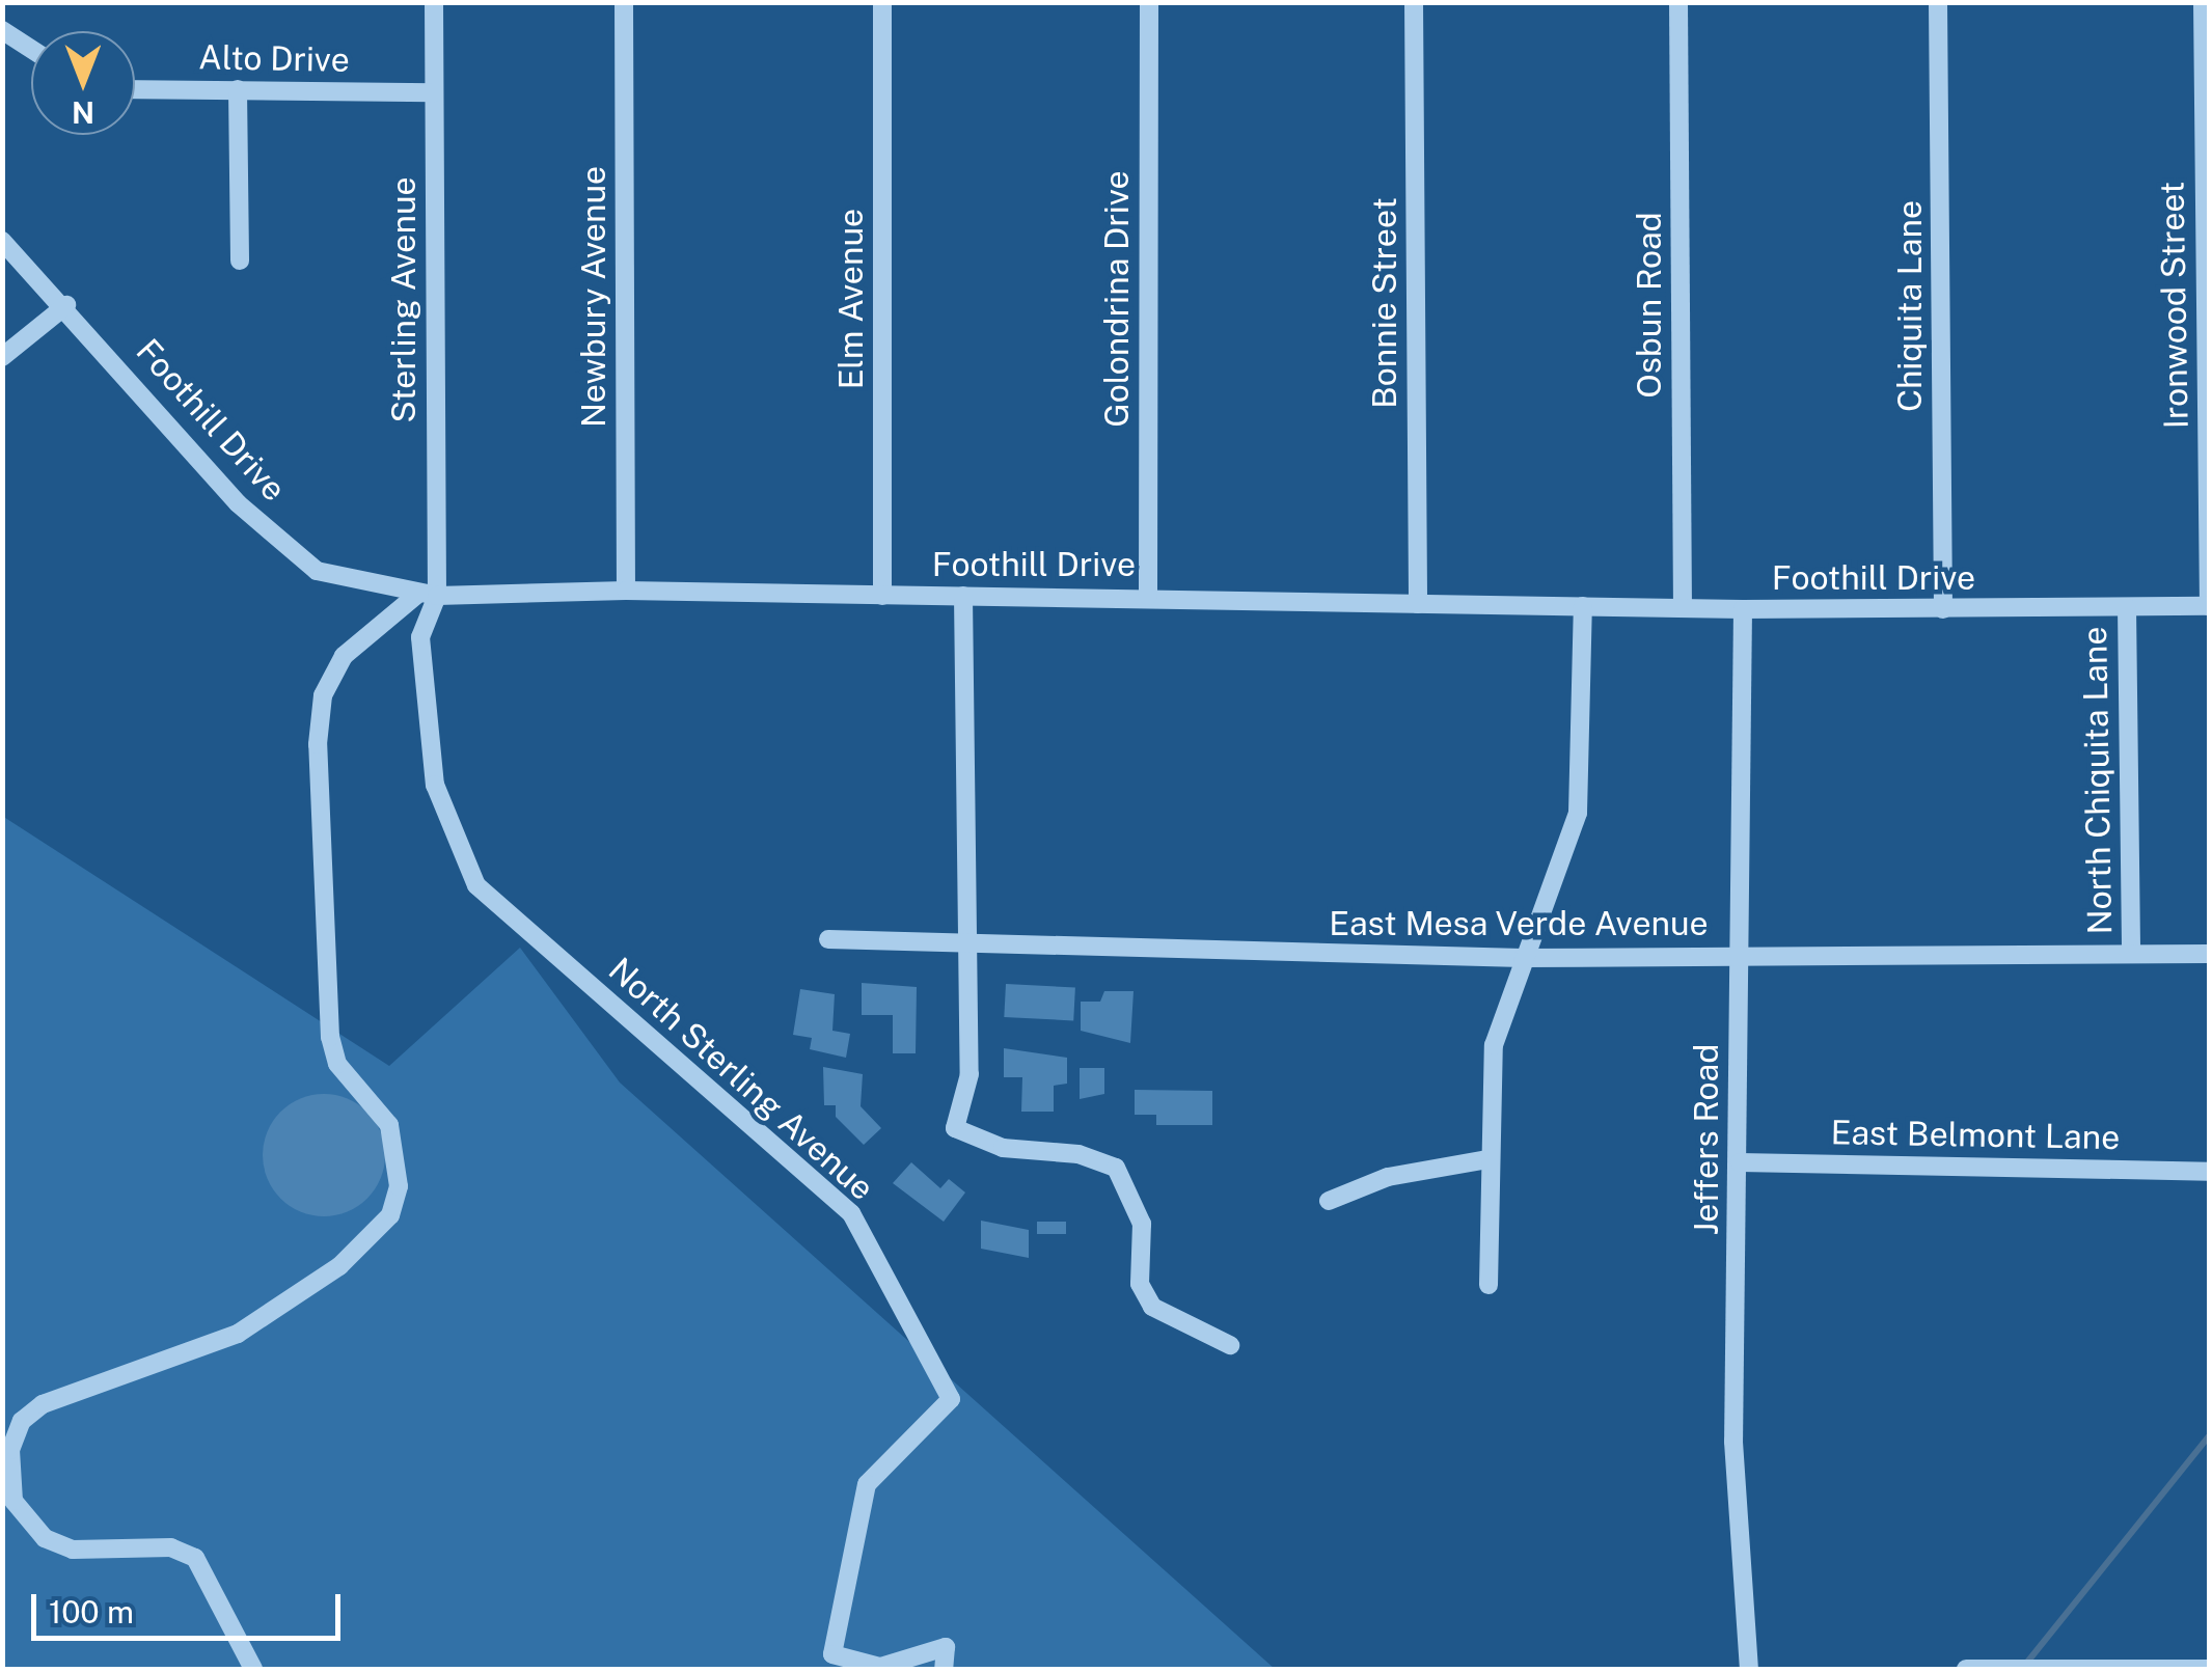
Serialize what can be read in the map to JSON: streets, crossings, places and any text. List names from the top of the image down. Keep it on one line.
{"streets":{"street":["Alto Drive","Newbury Avenue","Elm Avenue","Golondrina Drive","Sterling Avenue","Bonnie Street","Osbun Road","Ironwood Street","Chiquita Lane","Foothill Drive","North Chiquita Lane","East Mesa Verde Avenue","North Sterling Avenue","East Belmont Lane","Jeffers Road"]},"crossings":[["Alto Drive","Sterling Avenue"],["Newbury Avenue","Foothill Drive"],["Elm Avenue","Foothill Drive"],["Golondrina Drive","Foothill Drive"],["Sterling Avenue","Foothill Drive"],["Sterling Avenue","North Sterling Avenue"],["Bonnie Street","Foothill Drive"],["Osbun Road","Foothill Drive"],["Ironwood Street","Foothill Drive"],["Chiquita Lane","Foothill Drive"],["Foothill Drive","North Chiquita Lane"],["Foothill Drive","North Sterling Avenue"],["Foothill Drive","Jeffers Road"],["North Chiquita Lane","East Mesa Verde Avenue"],["East Mesa Verde Avenue","Jeffers Road"],["East Belmont Lane","Jeffers Road"]],"scale_bar":"100 m","north":"bottom"}
